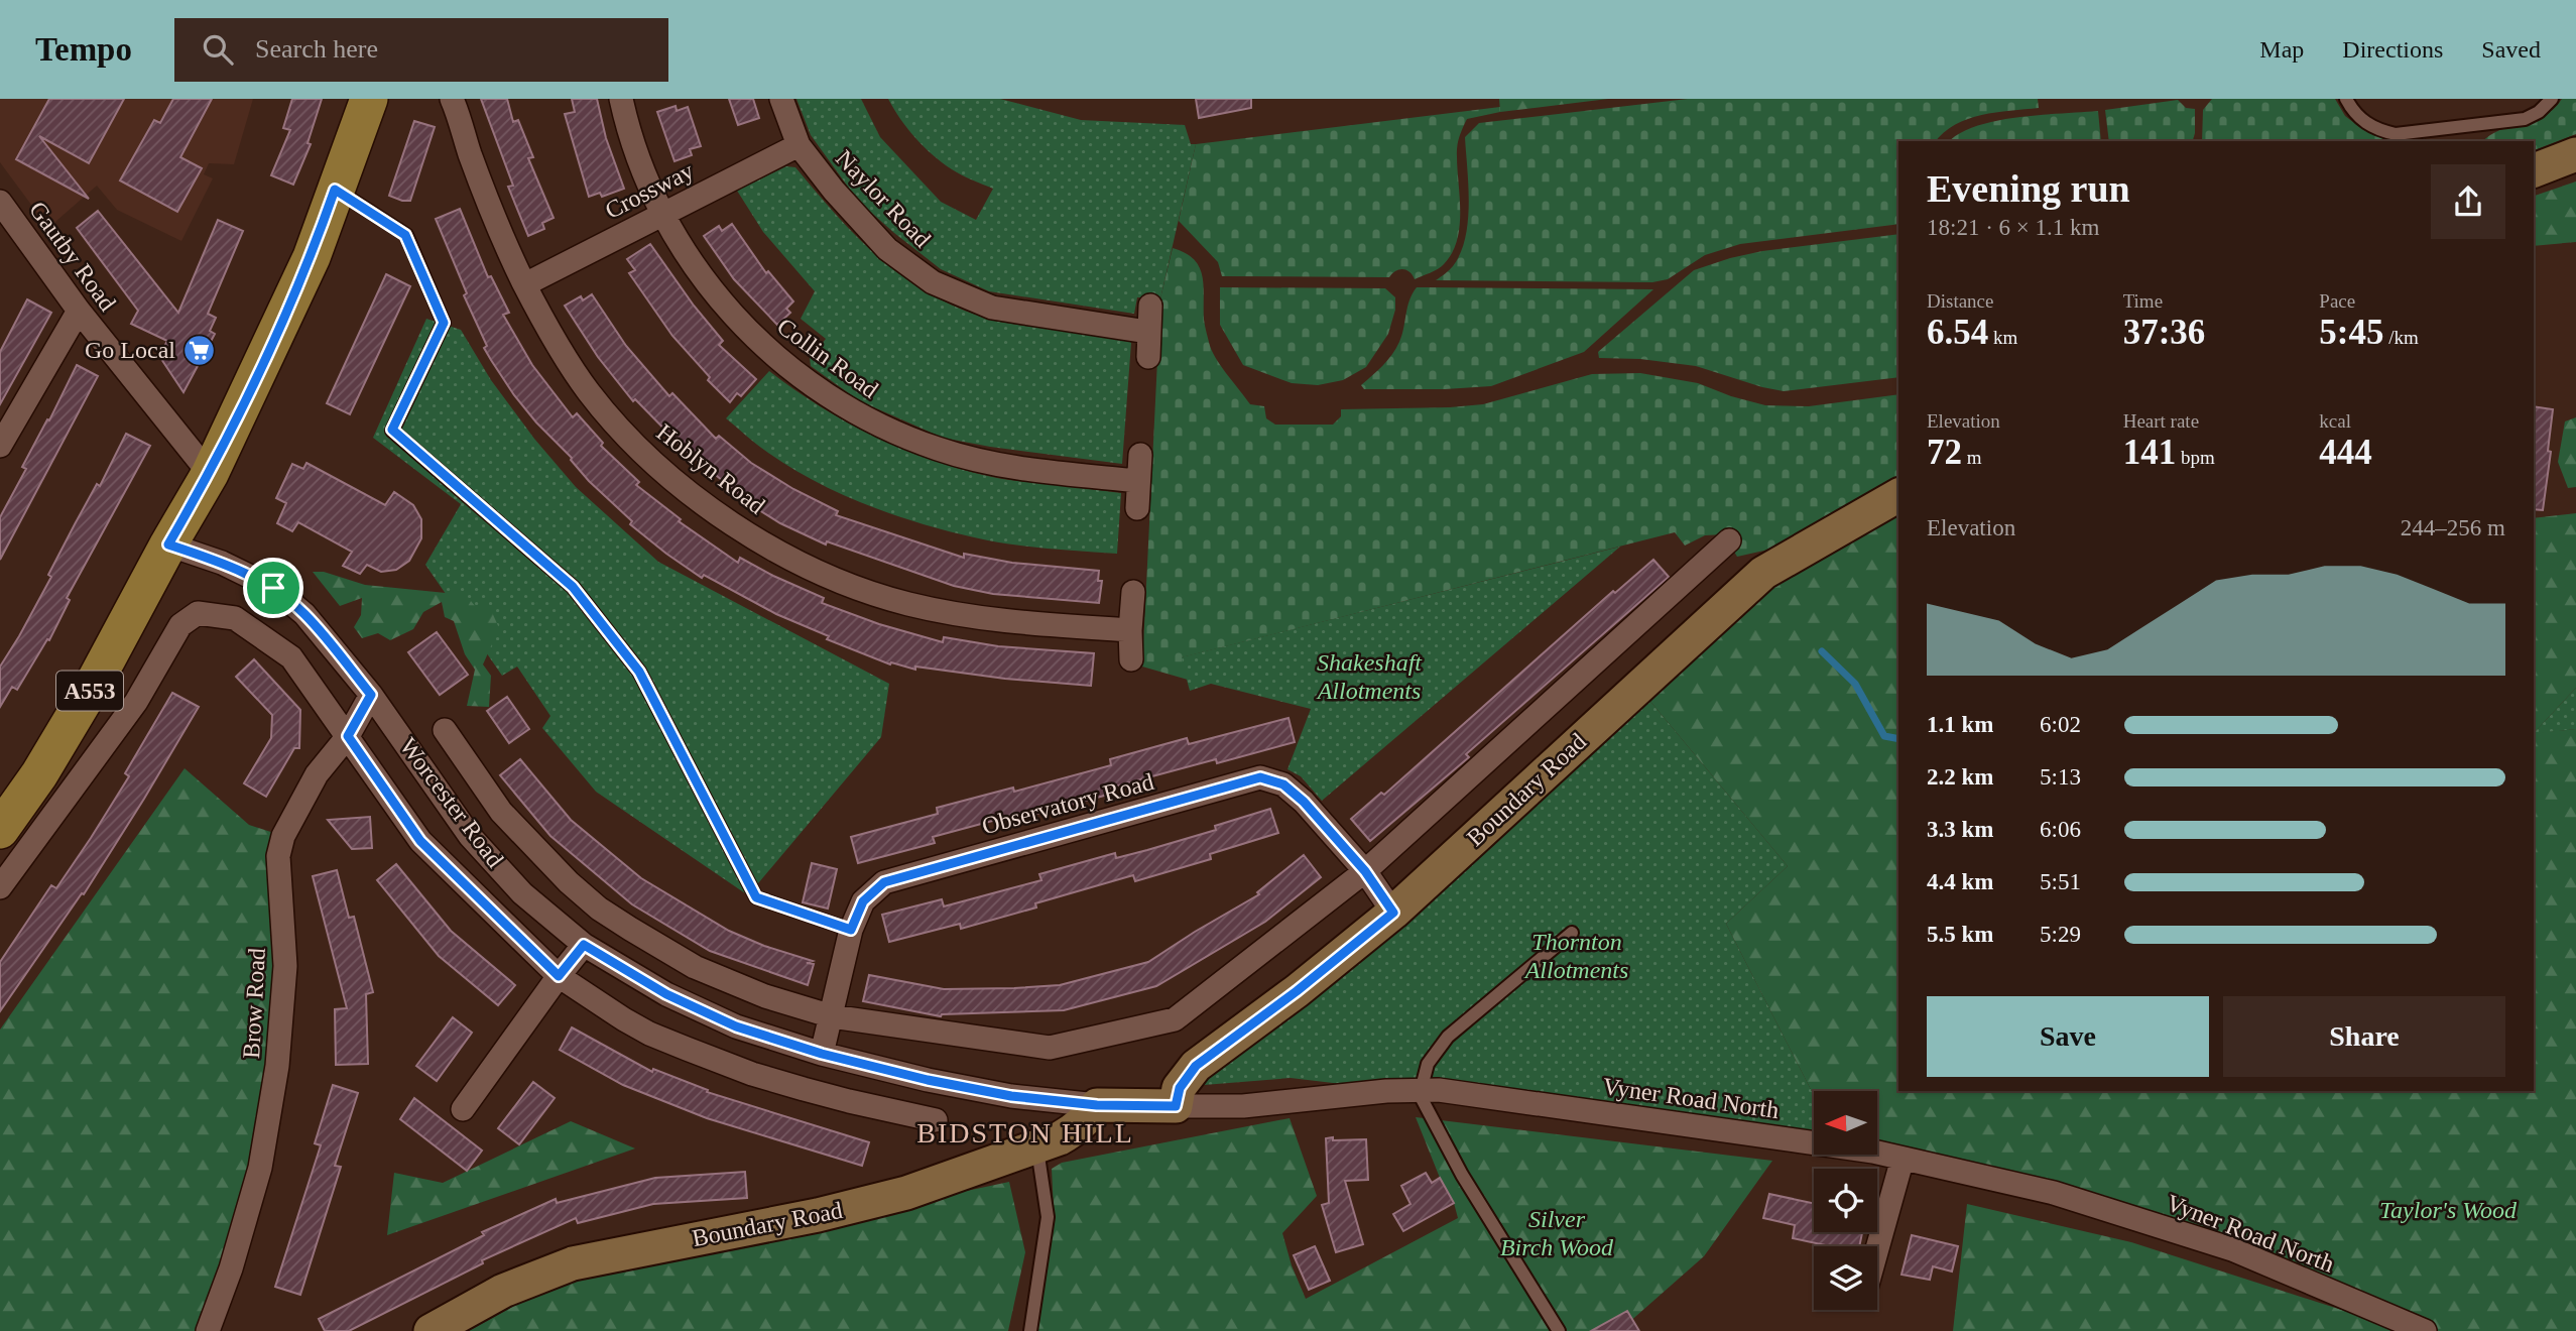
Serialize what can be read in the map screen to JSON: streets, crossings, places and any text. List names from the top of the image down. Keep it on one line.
{"streets":{"main road":["A553","Boundary Road","Worcester Road"],"street":["Crossway","Naylor Road","Gautby Road","Collin Road","Hoblyn Road","Observatory Road","Brow Road","Vyner Road North"]},"crossings":[["Crossway","Naylor Road"],["Crossway","Collin Road"],["Crossway","Hoblyn Road"],["Gautby Road","A553"],["A553","Worcester Road"],["Boundary Road","Worcester Road"],["Boundary Road","Observatory Road"],["Boundary Road","Vyner Road North"],["Worcester Road","Observatory Road"],["Worcester Road","Brow Road"],["Worcester Road","Vyner Road North"]],"districts":["BIDSTON HILL"],"parks":["Shakeshaft Allotments","Thornton Allotments","Taylor's Wood","Silver Birch Wood"],"places":{"supermarket":["Go Local"]},"north":"left","page":{"header":"Tempo","search":"Search here","nav":["Map","Directions","Saved"],"heading":["Evening run","18:21 · 6 × 1.1 km"],"stats":[["Distance","6.54 km"],["Time","37:36"],["Pace","5:45 /km"],["Elevation","72 m"],["Heart rate","141 bpm"],["kcal","444"]],"chart":["Elevation","244–256 m"],"list":[{"name":"1.1 km","note":"6:02"},{"name":"2.2 km","note":"5:13"},{"name":"3.3 km","note":"6:06"},{"name":"4.4 km","note":"5:51"},{"name":"5.5 km","note":"5:29"}],"buttons":["Save","Share"]}}
